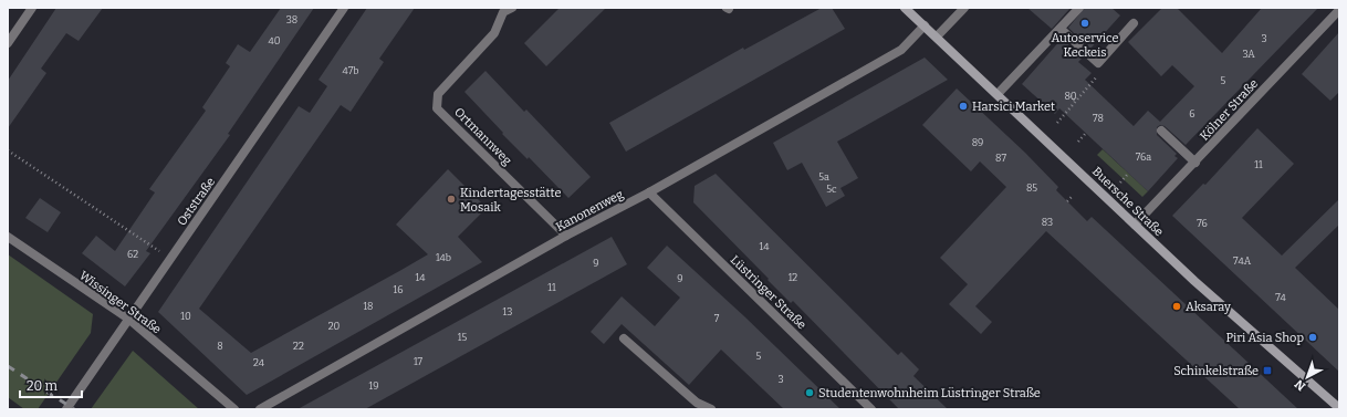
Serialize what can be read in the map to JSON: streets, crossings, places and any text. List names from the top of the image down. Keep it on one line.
{"streets":{"main road":["Buersche Straße"],"street":["Kölner Straße","Ortmannweg","Oststraße","Kanonenweg","Lüstringer Straße","Wissinger Straße"]},"crossings":[["Kölner Straße","Buersche Straße"],["Ortmannweg","Kanonenweg"],["Oststraße","Wissinger Straße"],["Buersche Straße","Kanonenweg"],["Kanonenweg","Lüstringer Straße"]],"places":{"other":["Autoservice Keckeis","Harsici Market","Kindertagesstätte Mosaik","Aksaray","Piri Asia Shop","Studentenwohnheim Lüstringer Straße"],"transit":["Schinkelstraße"]},"house_numbers":["38","3","40","3A","47b","5","80","6","78","89","76a","87","11","5a","85","5c","83","76","14","62","14b","74A","9","14","12","9","11","16","74","18","13","10","7","20","15","8","22","5","17","24","3","19"],"scale_bar":"20 m","north":"bottom left"}
